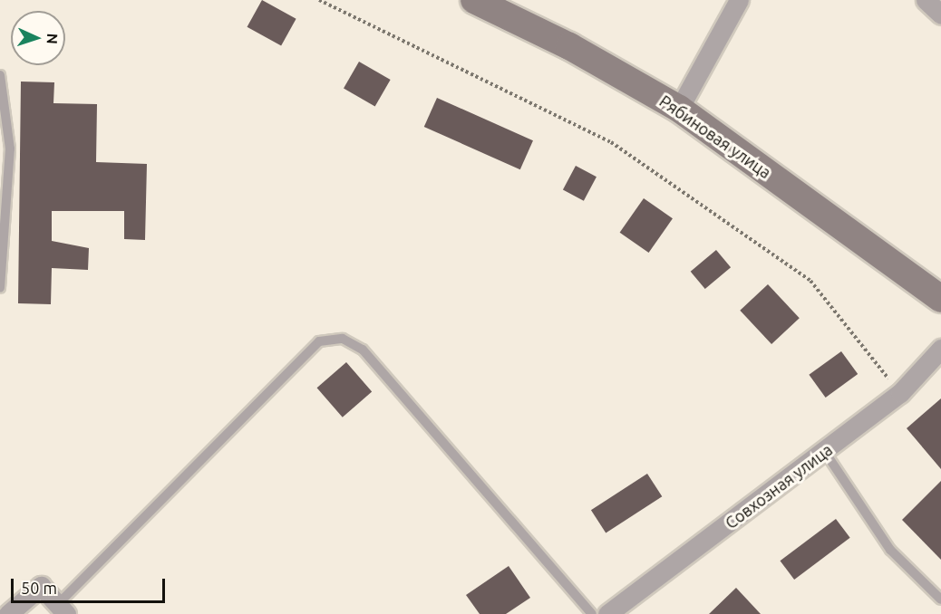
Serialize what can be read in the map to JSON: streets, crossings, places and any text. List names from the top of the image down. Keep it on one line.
{"streets":{"main road":["Рябиновая улица"],"street":["Совхозная улица"]},"scale_bar":"50 m","north":"right"}
